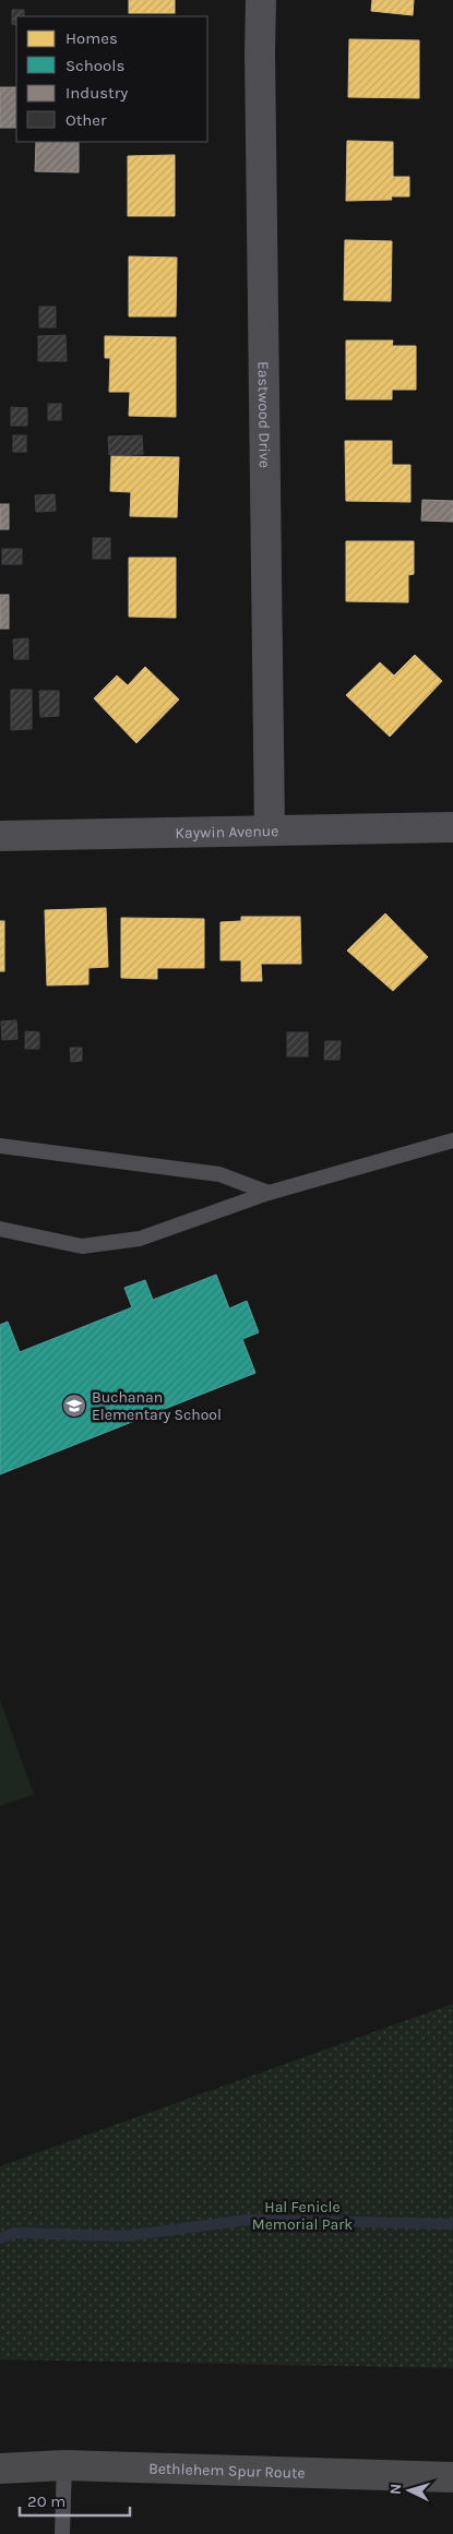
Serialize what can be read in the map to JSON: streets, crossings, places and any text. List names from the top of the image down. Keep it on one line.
{"streets":{"highway":["Bethlehem Spur Route"],"street":["Eastwood Drive","Kaywin Avenue"]},"crossings":[["Eastwood Drive","Kaywin Avenue"]],"parks":["Hal Fenicle Memorial Park"],"places":{"school or university":["Buchanan Elementary School"]},"legend":["Homes","Schools","Industry","Other"],"scale_bar":"20 m","north":"left"}
